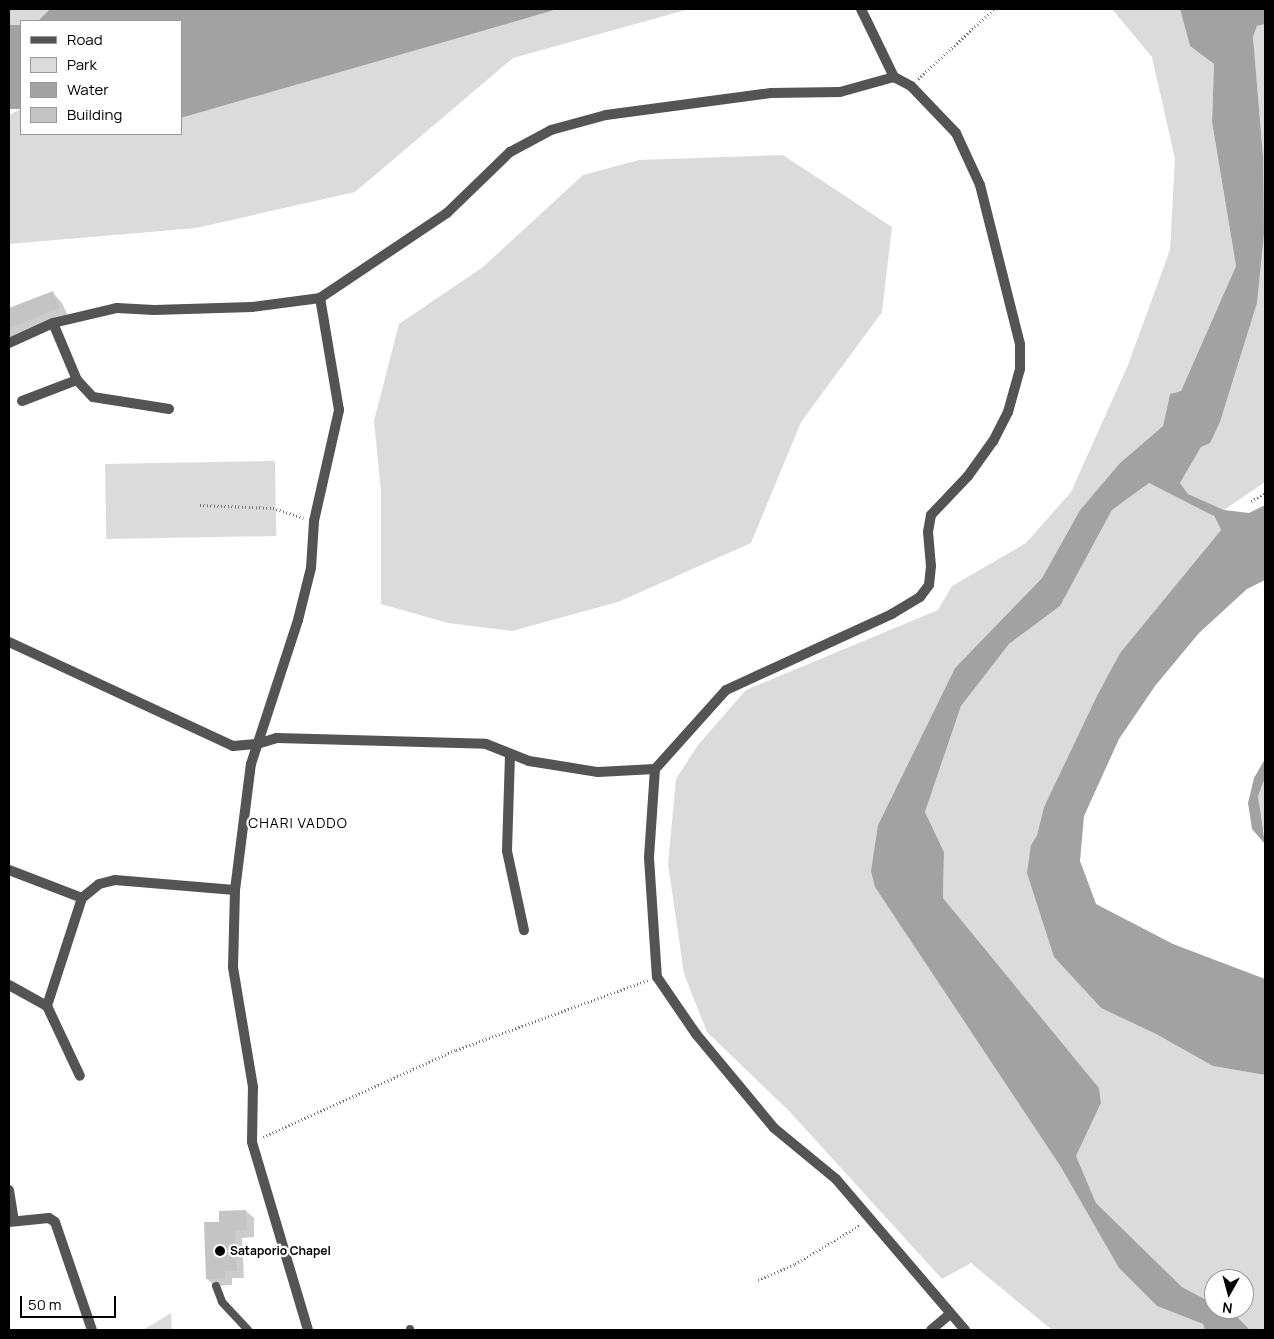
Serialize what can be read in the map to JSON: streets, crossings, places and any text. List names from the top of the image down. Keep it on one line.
{"districts":["CHARI VADDO"],"places":["Sataporio Chapel"],"legend":["Road","Park","Water","Building"],"scale_bar":"50 m","north":"bottom"}
